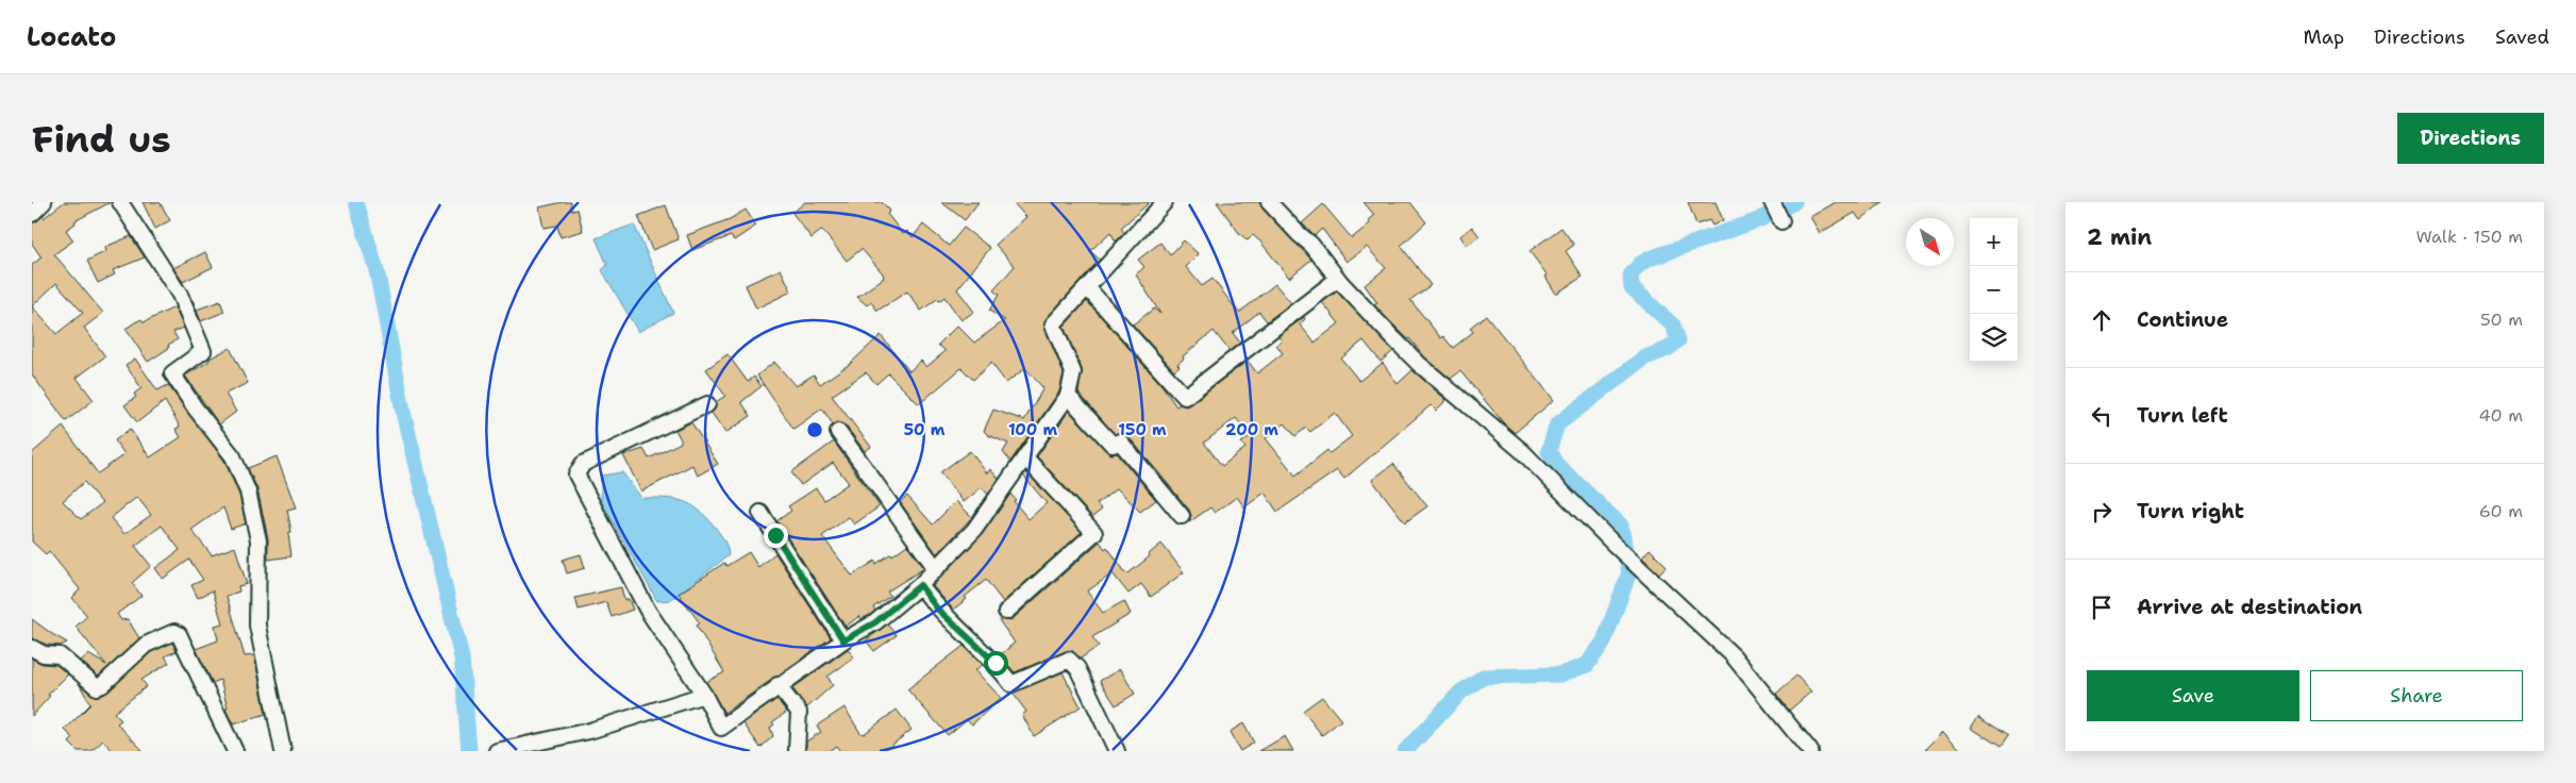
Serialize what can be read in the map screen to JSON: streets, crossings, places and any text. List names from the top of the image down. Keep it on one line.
{"north":"bottom right","page":{"header":"Locato","nav":["Map","Directions","Saved"],"buttons":["Directions",["Save","Share"]],"title":"Find us","heading":["2 min","Walk · 150 m"],"map_buttons":["+","−"],"list":[["Continue","50 m"],["Turn left","40 m"],["Turn right","60 m"],"Arrive at destination"]},"rings":["50 m","100 m","150 m","200 m"]}
